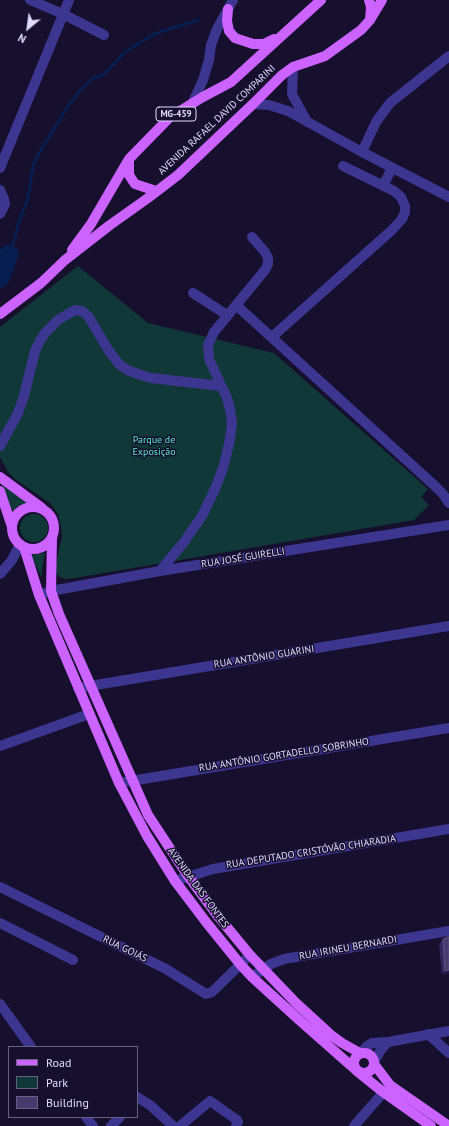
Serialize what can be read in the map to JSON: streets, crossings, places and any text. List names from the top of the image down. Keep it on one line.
{"streets":{"main road":["MG-459","AVENIDA RAFAEL DAVID COMPARINI","AVENIDA DAS FONTES"],"street":["RUA JOSÉ GUIRELLI","RUA ANTÔNIO GUARINI","RUA ANTÔNIO GORTADELLO SOBRINHO","RUA DEPUTADO CRISTÓVÃO CHIARADIA","RUA IRINEU BERNARDI","RUA GOIÁS"]},"crossings":[["RUA JOSÉ GUIRELLI","AVENIDA DAS FONTES"],["RUA ANTÔNIO GUARINI","AVENIDA DAS FONTES"],["RUA ANTÔNIO GORTADELLO SOBRINHO","AVENIDA DAS FONTES"],["RUA DEPUTADO CRISTÓVÃO CHIARADIA","AVENIDA DAS FONTES"],["AVENIDA DAS FONTES","RUA IRINEU BERNARDI"],["AVENIDA DAS FONTES","RUA GOIÁS"]],"parks":["Parque de Exposição"],"legend":["Road","Park","Building"],"north":"bottom left"}
